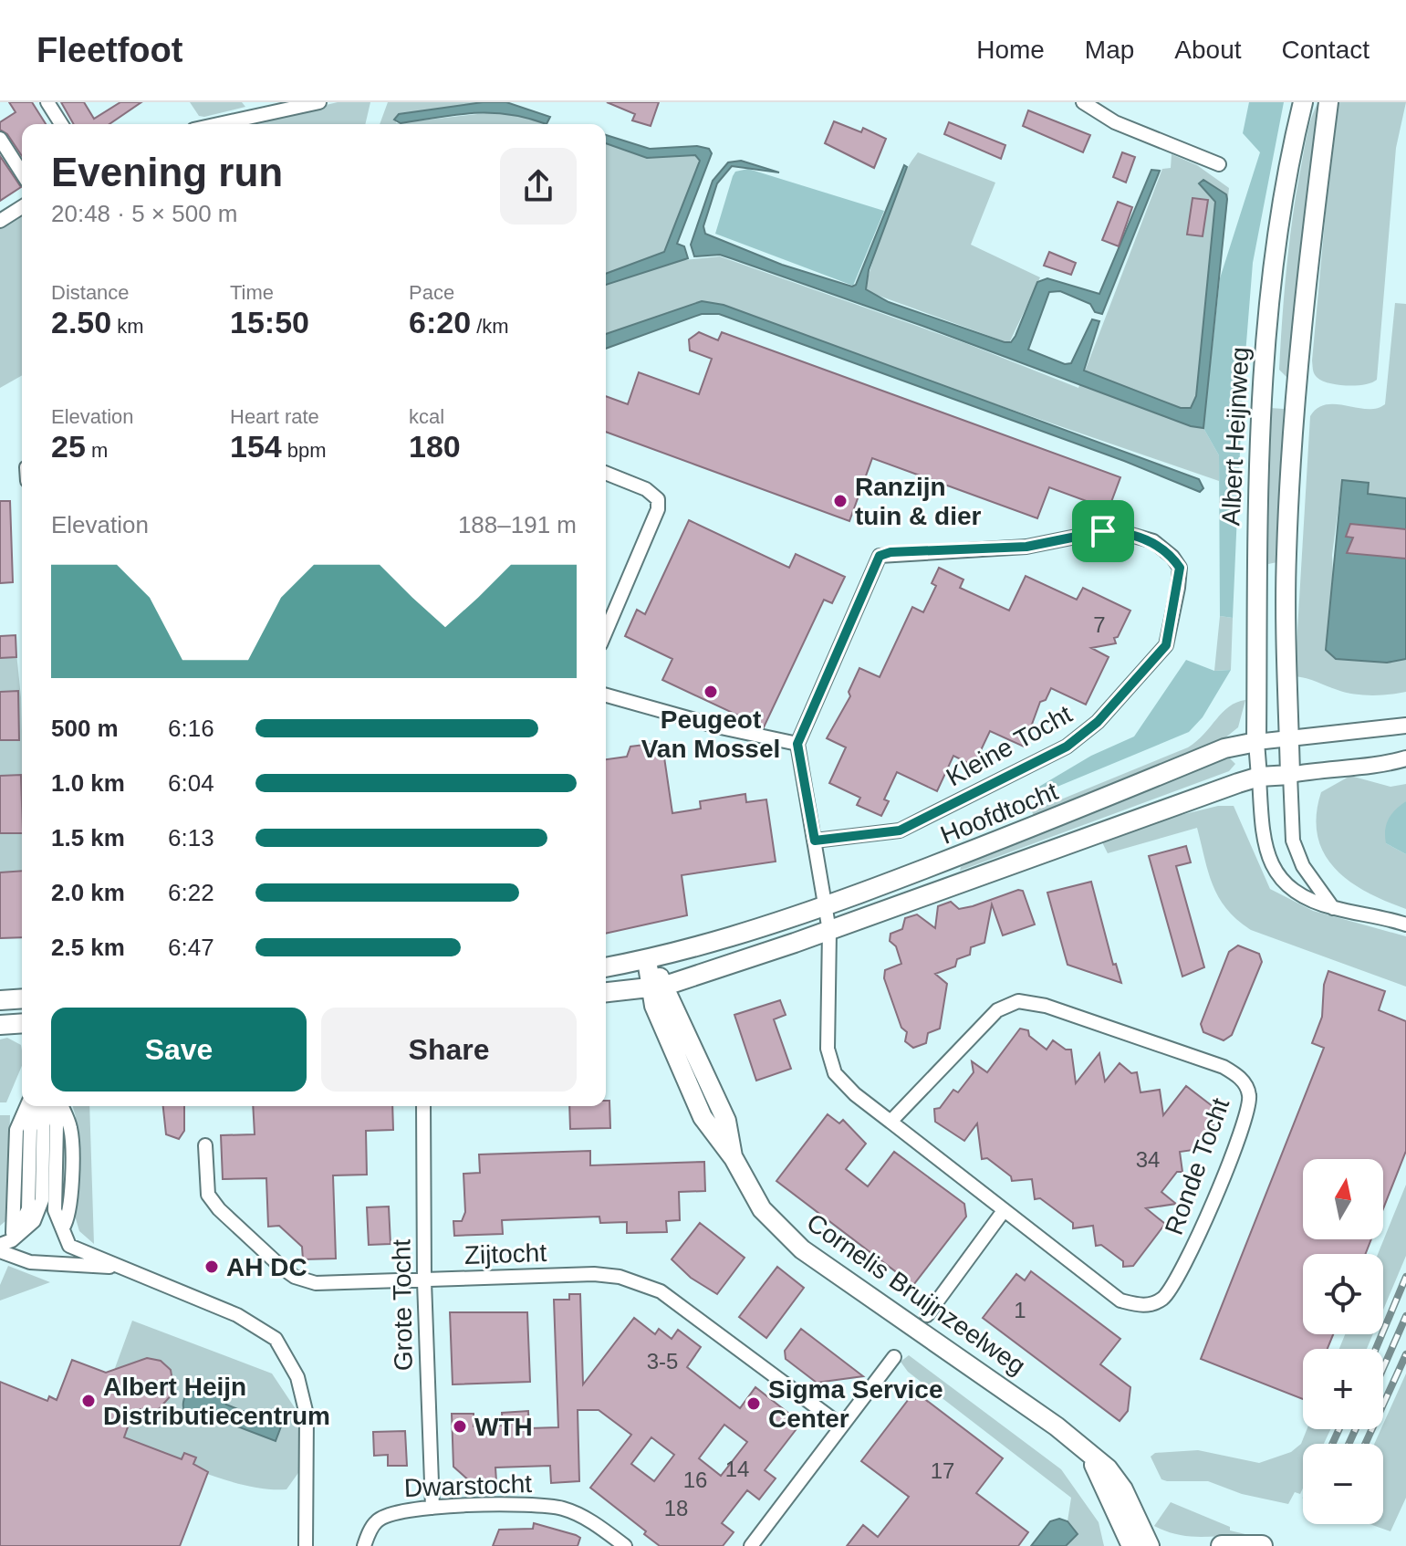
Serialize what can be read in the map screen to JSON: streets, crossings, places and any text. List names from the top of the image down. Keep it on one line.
{"streets":{"main road":["Albert Heijnweg","Hoofdtocht","Cornelis Bruijnzeelweg"],"street":["Kleine Tocht","Ronde Tocht","Zijtocht","Grote Tocht","Dwarstocht"]},"crossings":[["Albert Heijnweg","Hoofdtocht"],["Hoofdtocht","Ronde Tocht"],["Hoofdtocht","Cornelis Bruijnzeelweg"],["Zijtocht","Grote Tocht"],["Grote Tocht","Dwarstocht"]],"places":["Ranzijn tuin & dier","Peugeot Van Mossel","AH DC","Albert Heijn Distributiecentrum","Sigma Service Center","WTH"],"house_numbers":["7","34","1","3-5","14","17","16","18"],"north":"top","page":{"header":"Fleetfoot","nav":["Home","Map","About","Contact"],"heading":["Evening run","20:48 · 5 × 500 m"],"stats":[["Distance","2.50 km"],["Time","15:50"],["Pace","6:20 /km"],["Elevation","25 m"],["Heart rate","154 bpm"],["kcal","180"]],"chart":["Elevation","188–191 m"],"list":[{"name":"500 m","note":"6:16"},{"name":"1.0 km","note":"6:04"},{"name":"1.5 km","note":"6:13"},{"name":"2.0 km","note":"6:22"},{"name":"2.5 km","note":"6:47"}],"buttons":["Save","Share"],"map_buttons":["+","−"]}}
